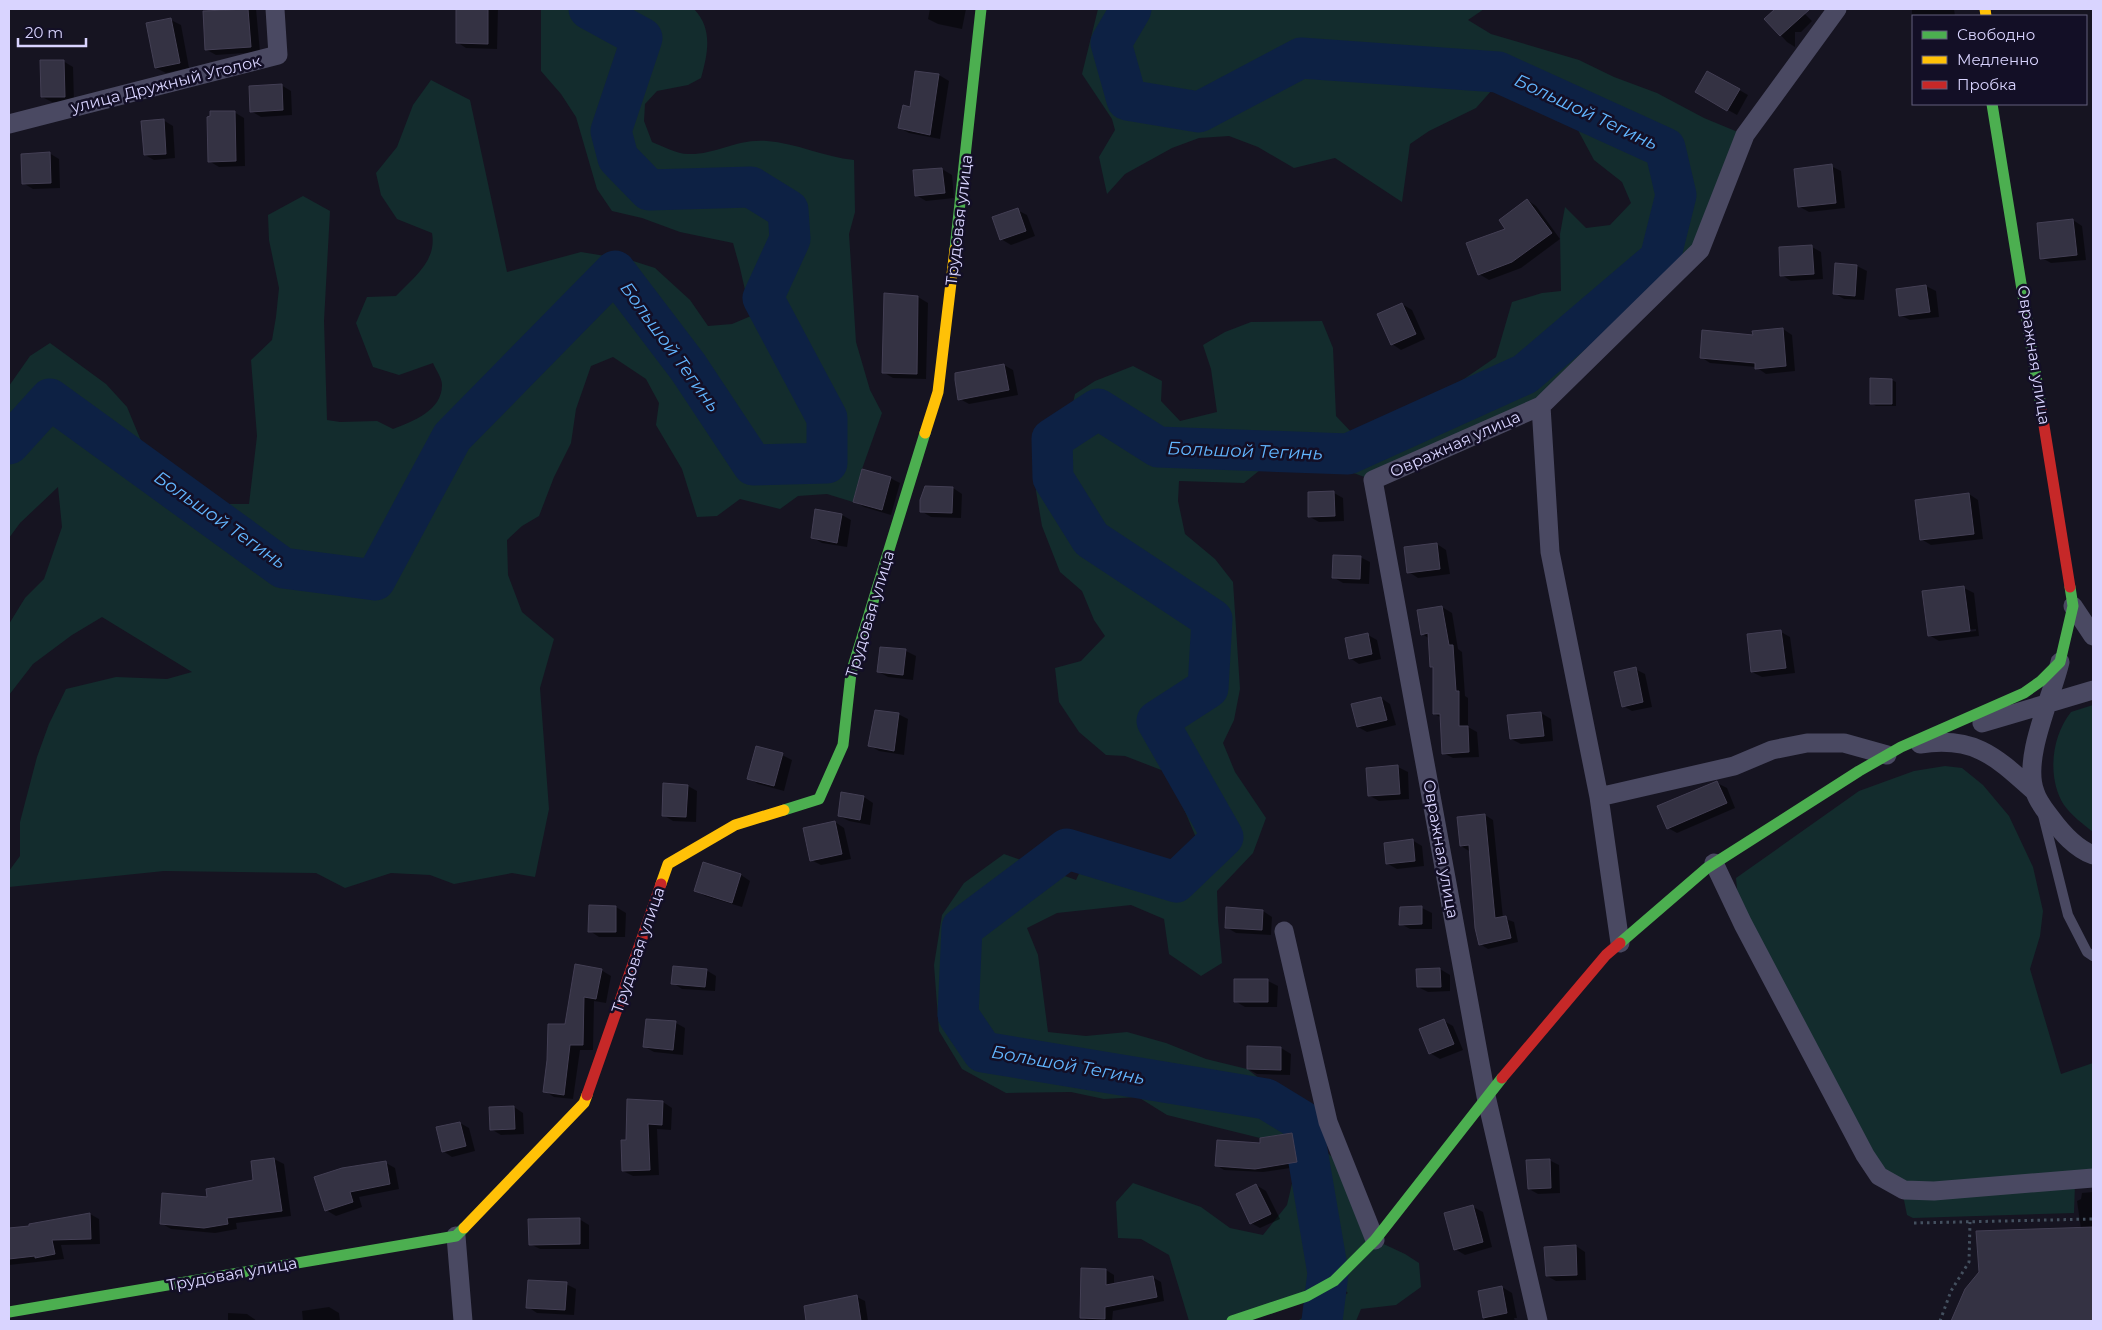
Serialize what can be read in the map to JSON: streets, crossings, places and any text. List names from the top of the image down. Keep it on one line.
{"streets":{"street":["улица Дружный Уголок","Трудовая улица","Овражная улица"]},"water":["Большой Тегинь"],"legend":["Свободно","Медленно","Пробка"],"scale_bar":"20 m"}
